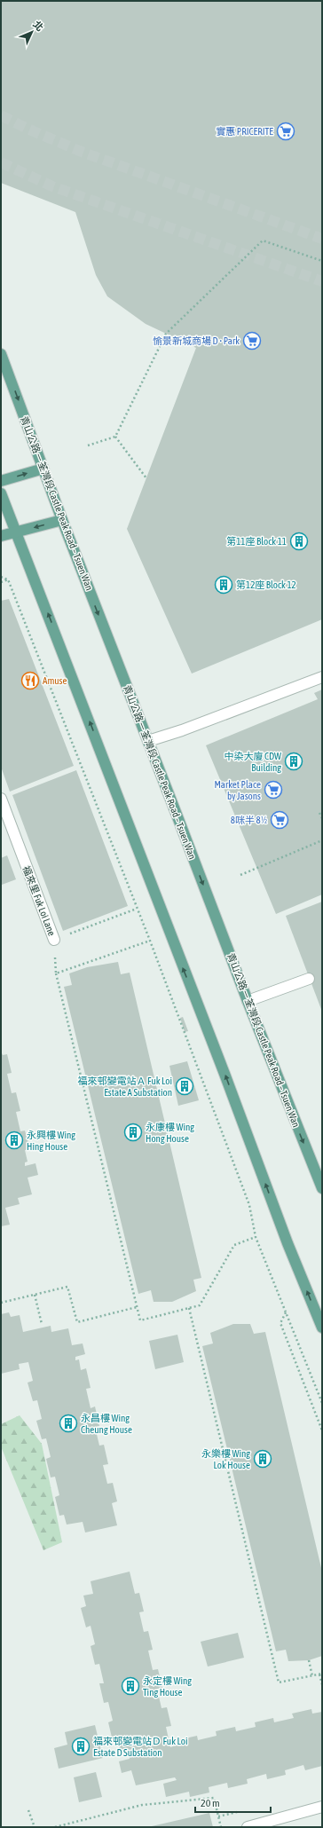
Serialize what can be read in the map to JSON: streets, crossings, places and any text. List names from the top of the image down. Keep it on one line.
{"streets":{"main road":["青山公路－荃灣段 Castle Peak Road – Tsuen Wan"],"street":["福來里 Fuk Loi Lane"]},"places":{"supermarket":["實惠 PRICERITE","愉景新城商場 D • Park","Market Place by Jasons","8咪半 8½"],"building":["第11座 Block 11","第12座 Block 12","中染大廈 CDW Building","福來邨變電站Ａ Fuk Loi Estate A Substation","永康樓 Wing Hong House","永興樓 Wing Hing House","永昌樓 Wing Cheung House","永樂樓 Wing Lok House","永定樓 Wing Ting House","福來邨變電站Ｄ Fuk Loi Estate D Substation"],"restaurant":["Amuse"]},"scale_bar":"20 m","north":"top right"}
